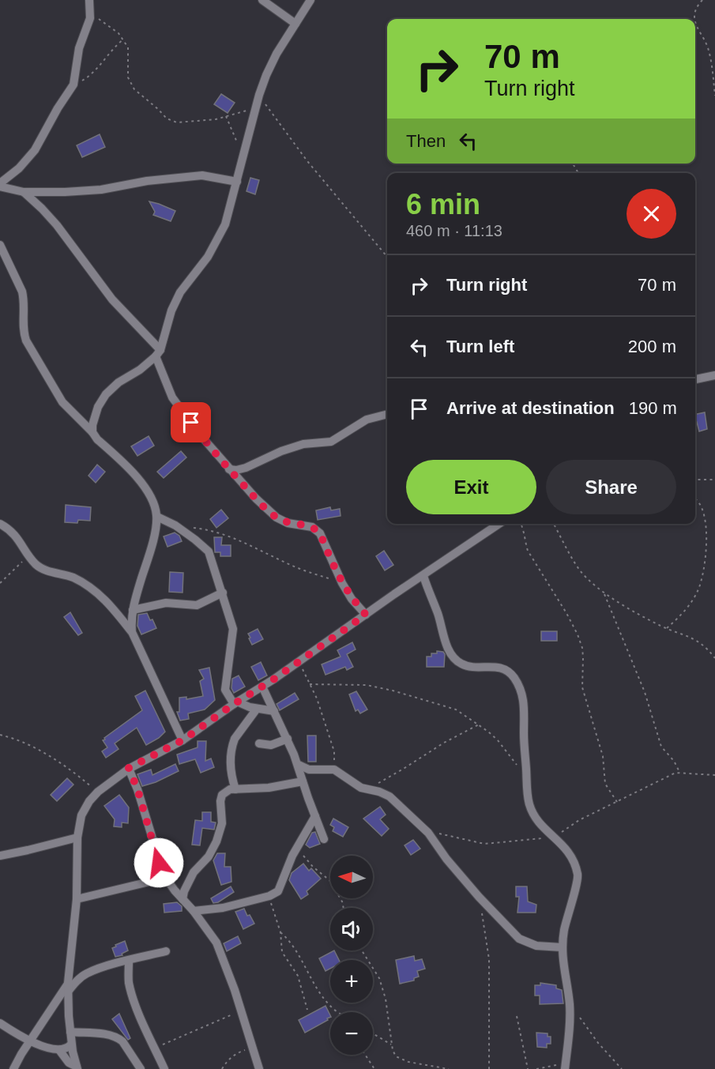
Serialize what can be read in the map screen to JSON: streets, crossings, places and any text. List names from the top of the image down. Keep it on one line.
{"north":"left","page":{"turn":["70 m","Turn right"],"then":"Then","heading":["6 min","460 m · 11:13"],"list":[{"name":"Turn right","value":"70 m"},{"name":"Turn left","value":"200 m"},{"name":"Arrive at destination","value":"190 m"}],"buttons":["Exit","Share"],"map_buttons":["+","−"]}}
